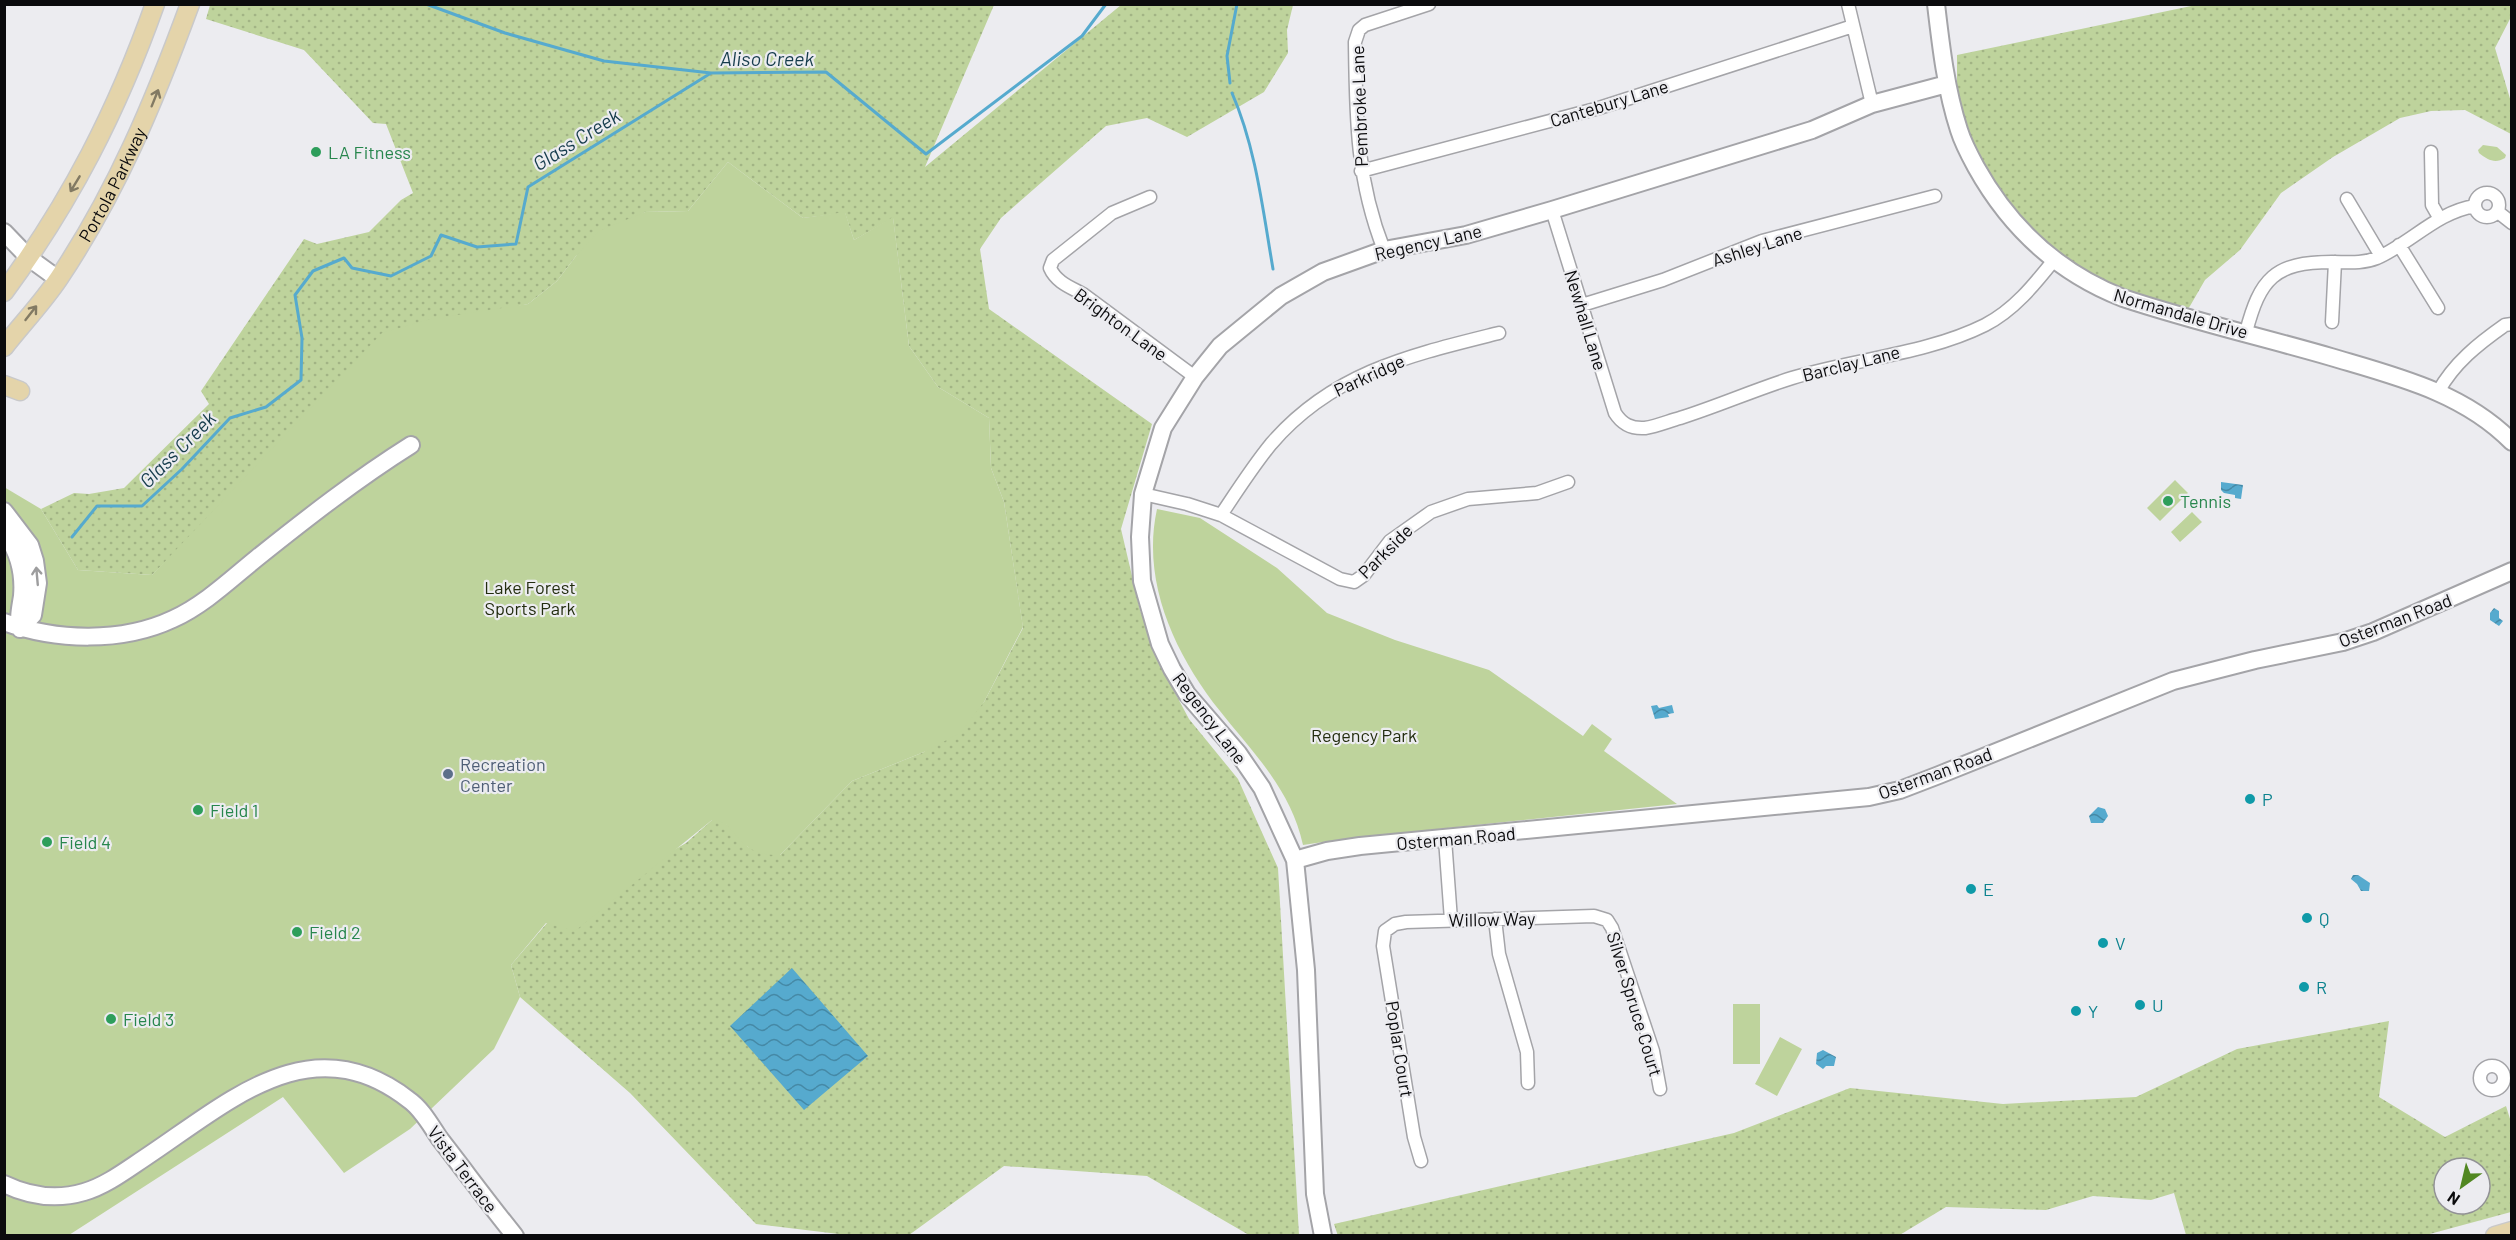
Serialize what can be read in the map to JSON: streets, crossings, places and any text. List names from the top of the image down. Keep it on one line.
{"streets":{"main road":["Portola Parkway"],"street":["Cantebury Lane","Pembroke Lane","Regency Lane","Ashley Lane","Normandale Drive","Newhall Lane","Brighton Lane","Barclay Lane","Parkridge","Parkside","Osterman Road","Willow Way","Silver Spruce Court","Poplar Court","Vista Terrace"]},"crossings":[["Cantebury Lane","Pembroke Lane"],["Pembroke Lane","Regency Lane"],["Regency Lane","Normandale Drive"],["Regency Lane","Newhall Lane"],["Regency Lane","Brighton Lane"],["Regency Lane","Parkside"],["Regency Lane","Osterman Road"],["Ashley Lane","Newhall Lane"],["Normandale Drive","Barclay Lane"],["Newhall Lane","Barclay Lane"],["Parkridge","Parkside"],["Willow Way","Silver Spruce Court"],["Willow Way","Poplar Court"]],"water":["Aliso Creek","Glass Creek"],"parks":["Lake Forest Sports Park","Regency Park"],"places":["LA Fitness","Tennis","Recreation Center","P","Field 1","Field 4","E","Q","Field 2","V","R","U","Y","Field 3"],"north":"bottom left"}
